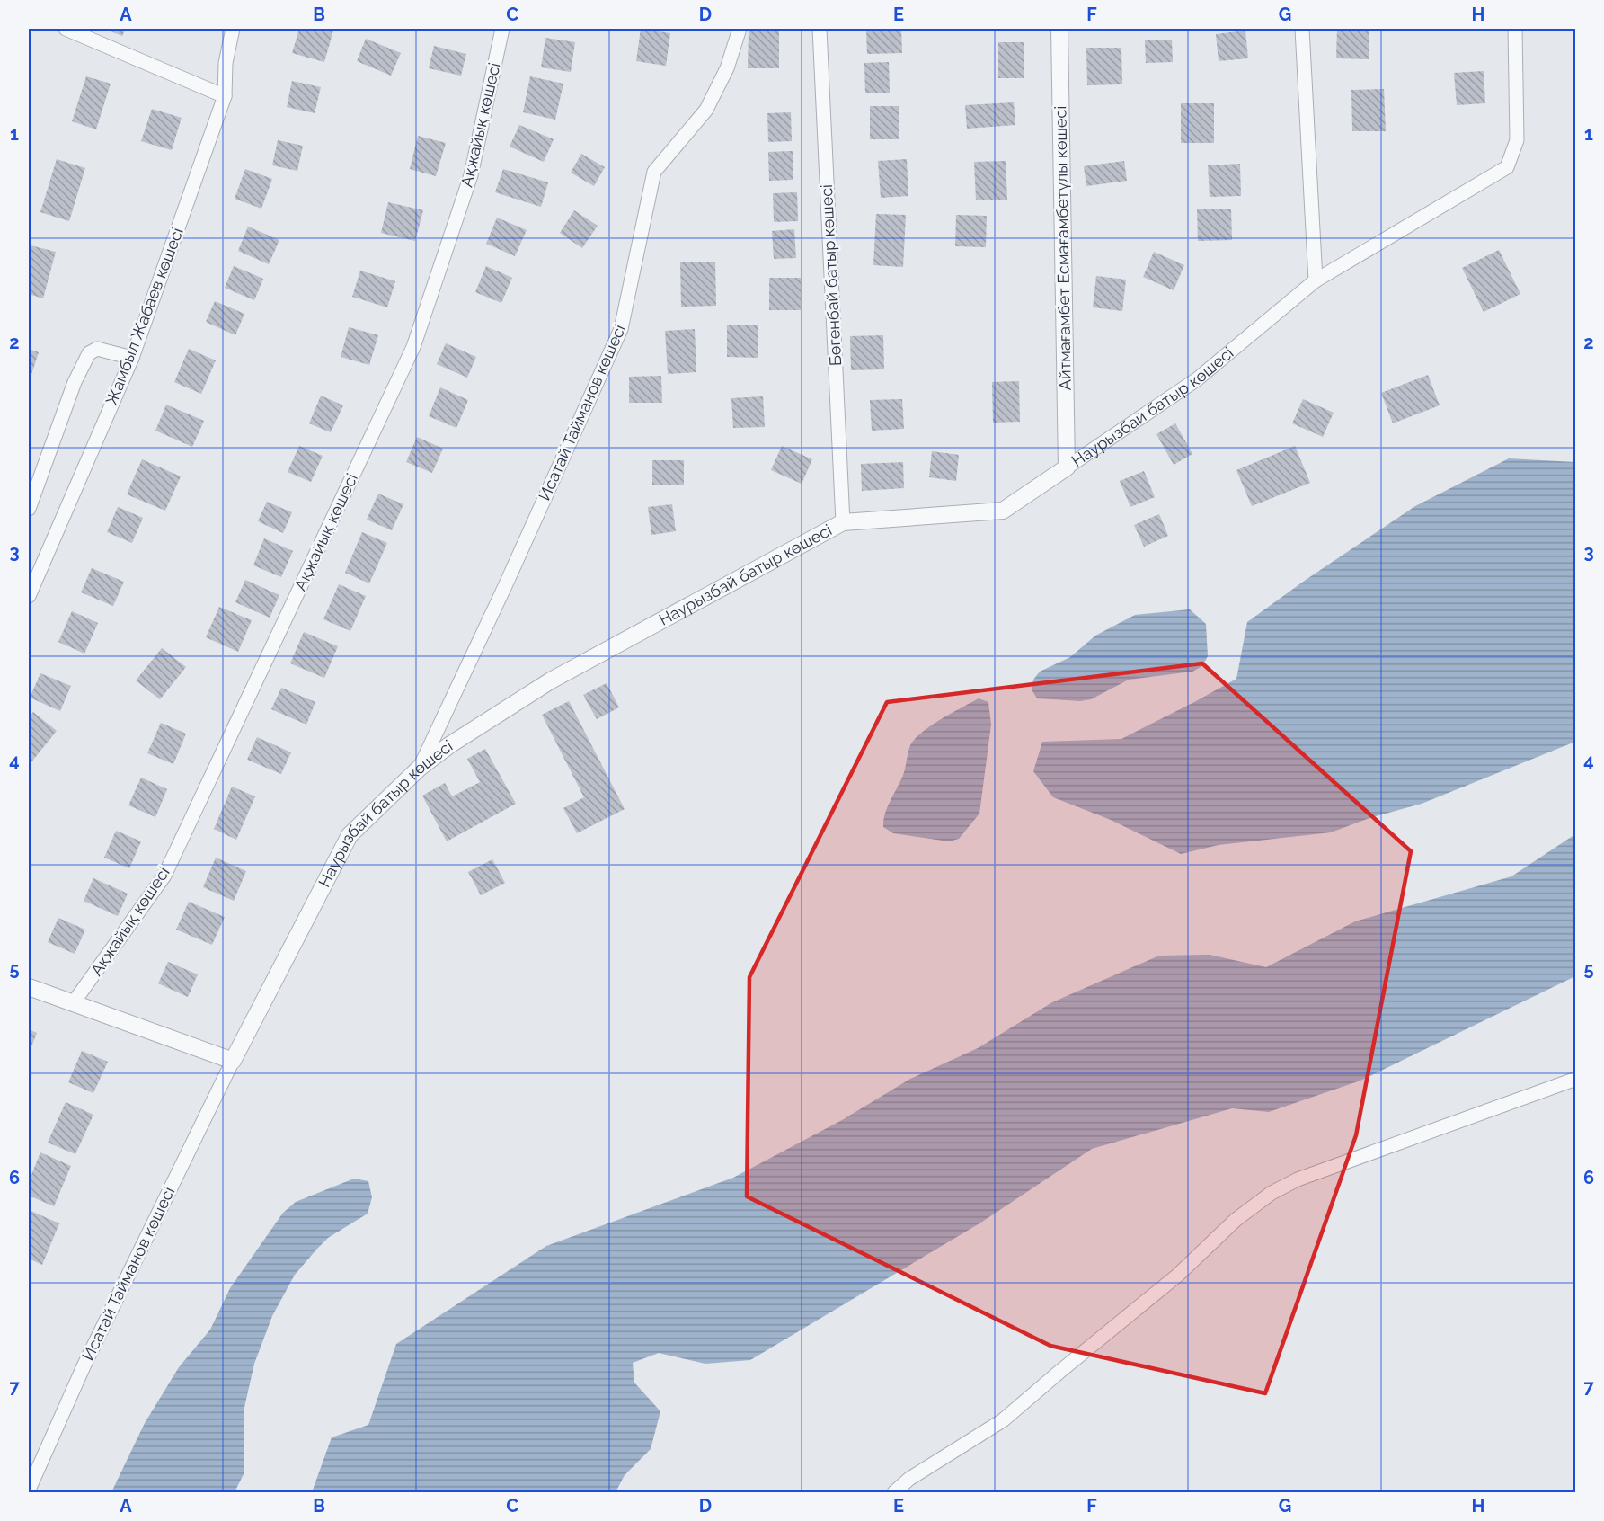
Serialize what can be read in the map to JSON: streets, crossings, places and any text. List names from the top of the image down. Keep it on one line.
{"streets":{"street":["Ақжайық көшесі","Айтмағамбет Есмағамбетұлы көшесі","Бөгенбай батыр көшесі","Жамбыл Жабаев көшесі","Наурызбай батыр көшесі","Исатай Тайманов көшесі"]},"crossings":[["Айтмағамбет Есмағамбетұлы көшесі","Наурызбай батыр көшесі"],["Бөгенбай батыр көшесі","Наурызбай батыр көшесі"],["Наурызбай батыр көшесі","Исатай Тайманов көшесі"]],"grid":{"columns":["A","B","C","D","E","F","G","H"],"rows":["1","2","3","4","5","6","7"]}}
